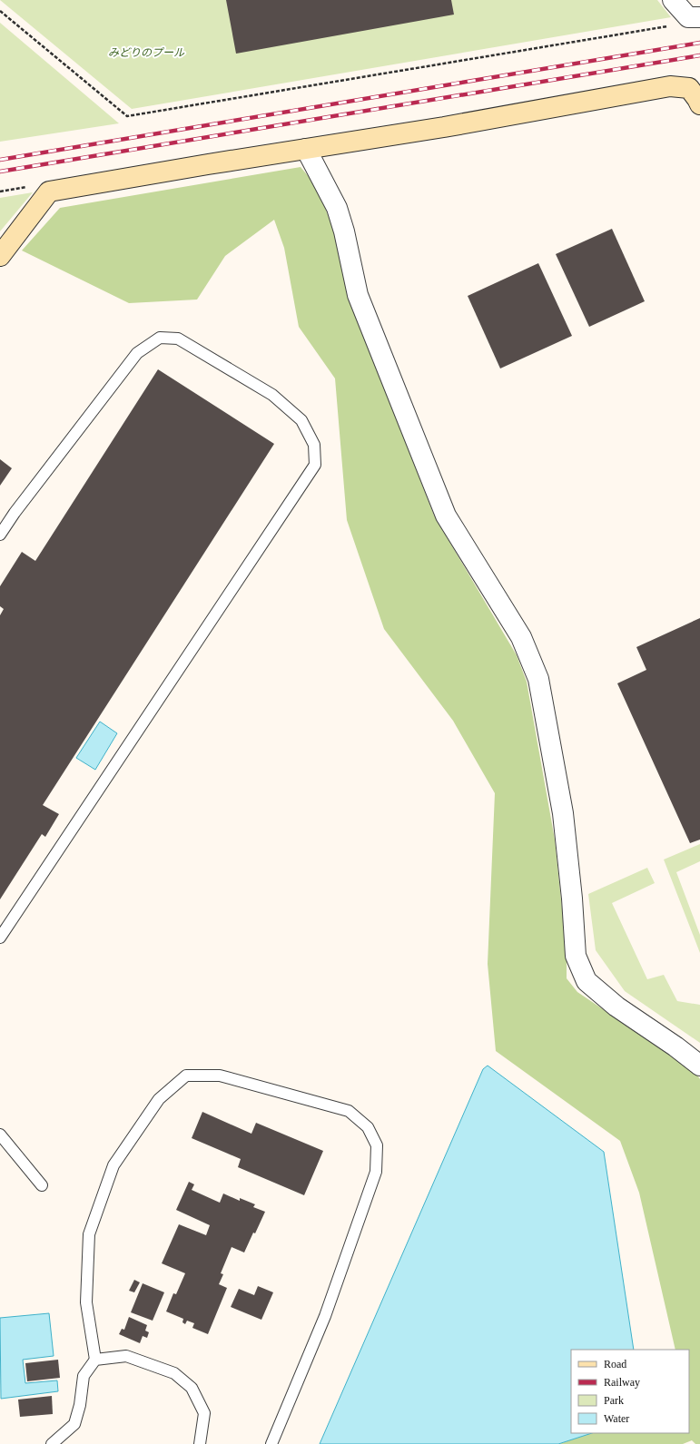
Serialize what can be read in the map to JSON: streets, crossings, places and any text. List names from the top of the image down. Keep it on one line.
{"parks":["みどりのプール"],"legend":["Road","Railway","Park","Water"]}
